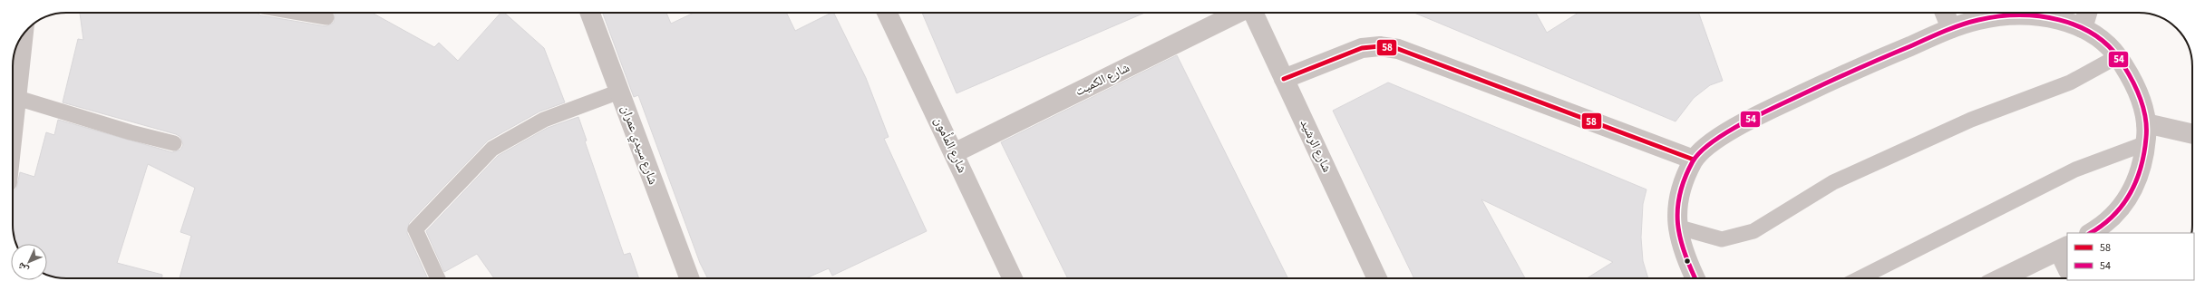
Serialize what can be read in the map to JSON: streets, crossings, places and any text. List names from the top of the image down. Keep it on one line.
{"streets":{"street":["شارع الكميت","شارع سيدي عمران","شارع المأمون","شارع الرشيد"]},"crossings":[["شارع الكميت","شارع المأمون"]],"lines":["transit line 54","transit line 58"],"legend":["58","54"],"north":"bottom left"}
